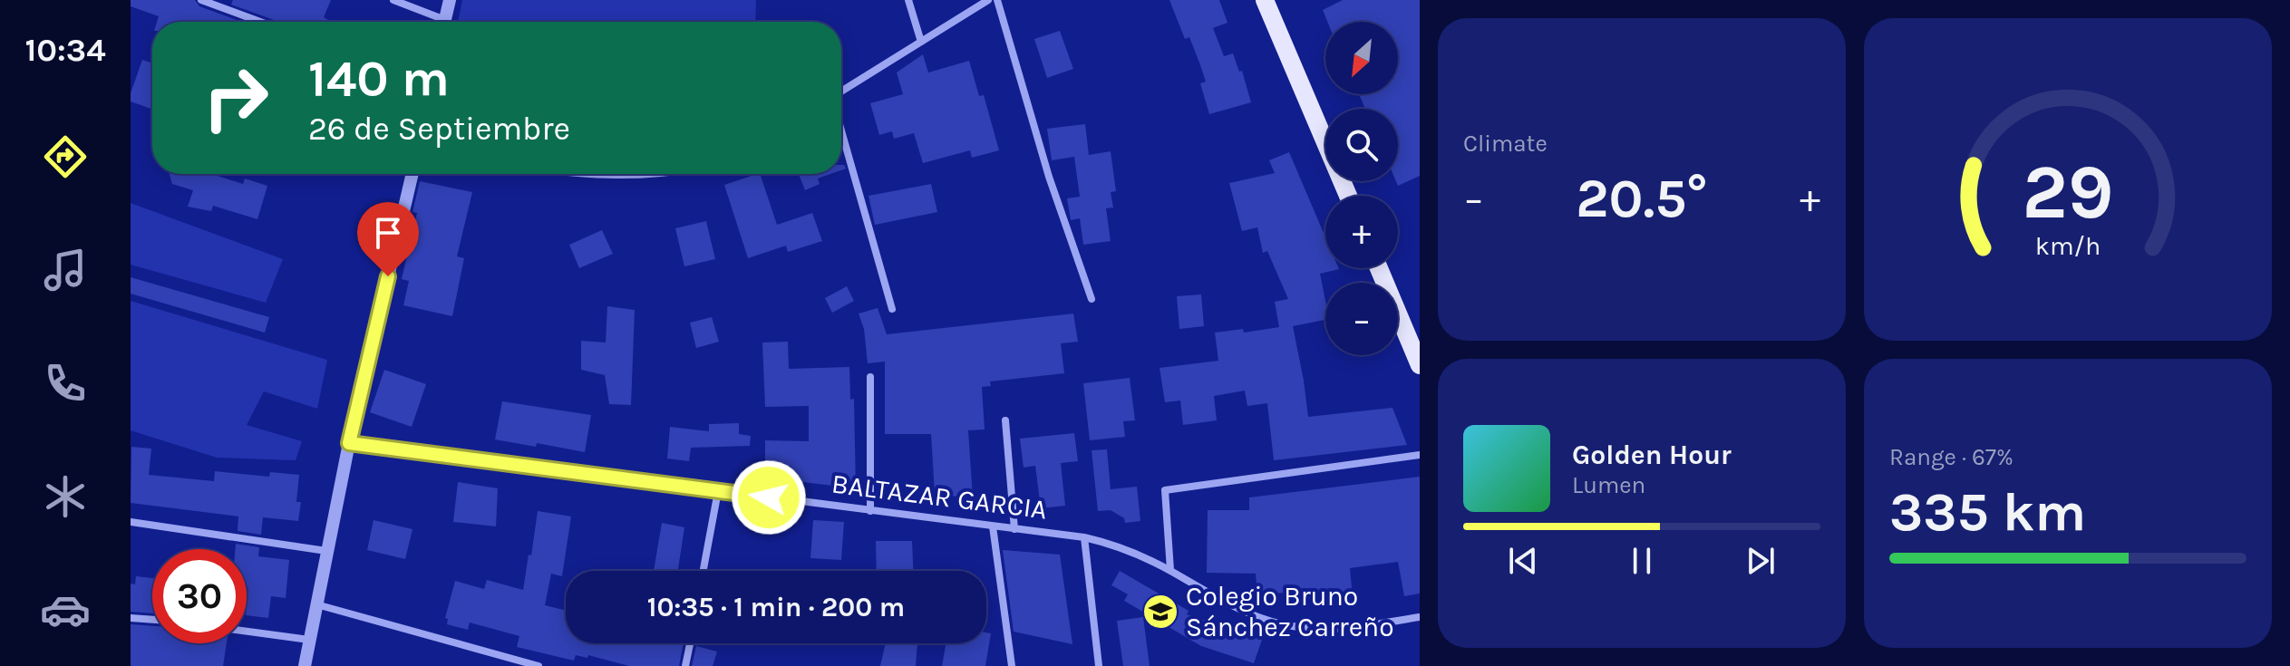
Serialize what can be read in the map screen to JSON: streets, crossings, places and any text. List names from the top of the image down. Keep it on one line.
{"streets":{"street":["BALTAZAR GARCIA"]},"places":{"school or university":["Colegio Bruno Sánchez Carreño"]},"north":"bottom left","page":{"tabs":"10:34","tile":["Climate",["Range · 67%","335 km"]],"map_buttons":["+","−"],"turn":["140 m","26 de Septiembre"],"heat":["−","20.5°","+"],"song":["Golden Hour","Lumen"],"limit":"30","trip":"10:35 · 1 min · 200 m","gauge":["29","km/h"]}}
